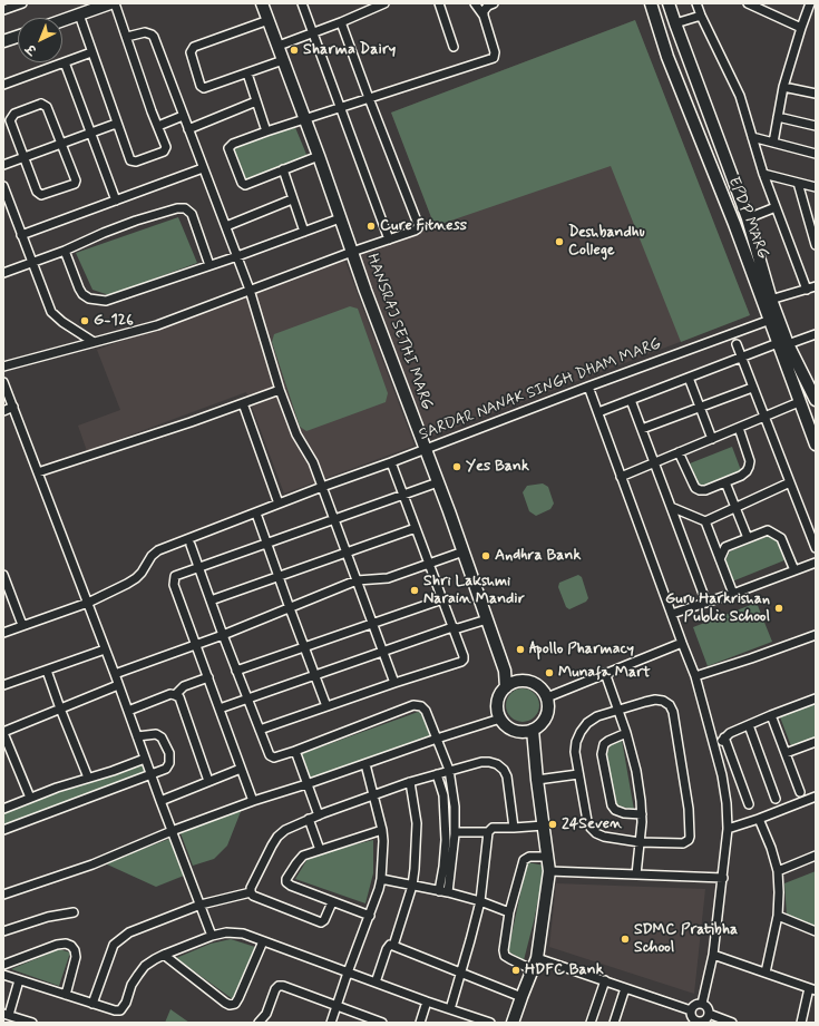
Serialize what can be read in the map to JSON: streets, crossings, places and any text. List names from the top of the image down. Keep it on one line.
{"streets":{"street":["EPDP MARG","HANSRAJ SETHI MARG","SARDAR NANAK SINGH DHAM MARG"]},"crossings":[["EPDP MARG","SARDAR NANAK SINGH DHAM MARG"],["HANSRAJ SETHI MARG","SARDAR NANAK SINGH DHAM MARG"]],"places":["Sharma Dairy","Cure Fitness","Deshbandhu College","G-126","Yes Bank","Andhra Bank","Shri Lakshmi Narain Mandir","Guru Harkrishan Public School","Apollo Pharmacy","Munafa Mart","24Seven","SDMC Pratibha School","HDFC Bank"],"north":"bottom left"}
